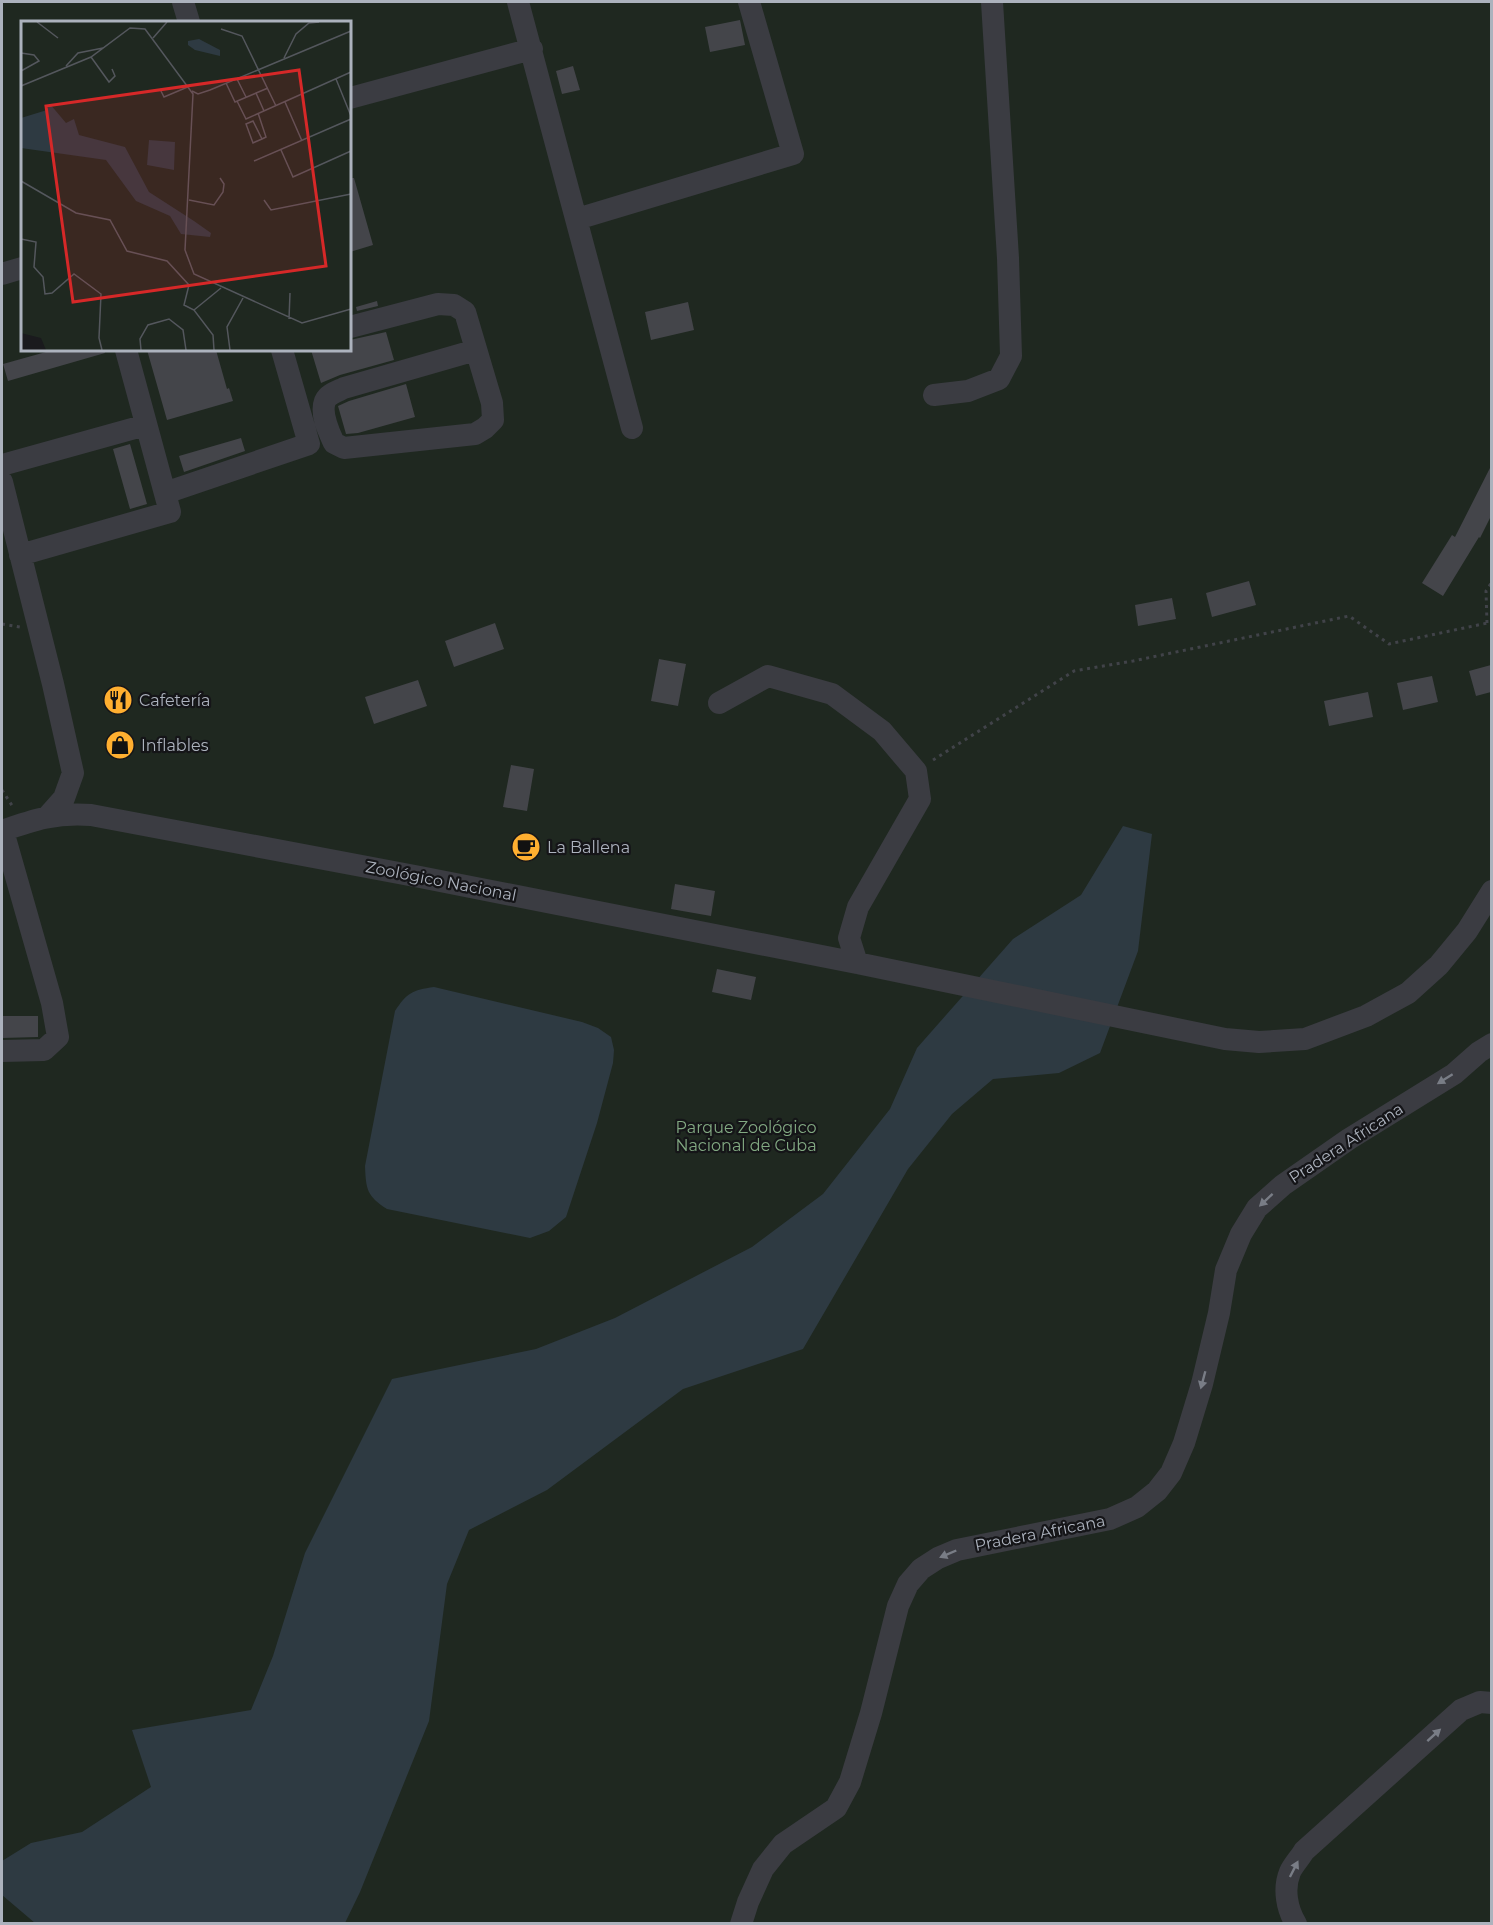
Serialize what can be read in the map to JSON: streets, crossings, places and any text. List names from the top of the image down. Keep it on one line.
{"streets":{"street":["Zoológico Nacional","Pradera Africana"]},"one_way":["Pradera Africana"],"parks":["Parque Zoológico Nacional de Cuba"],"places":{"restaurant":["Cafetería"],"shop":["Inflables"],"cafe":["La Ballena"]}}
